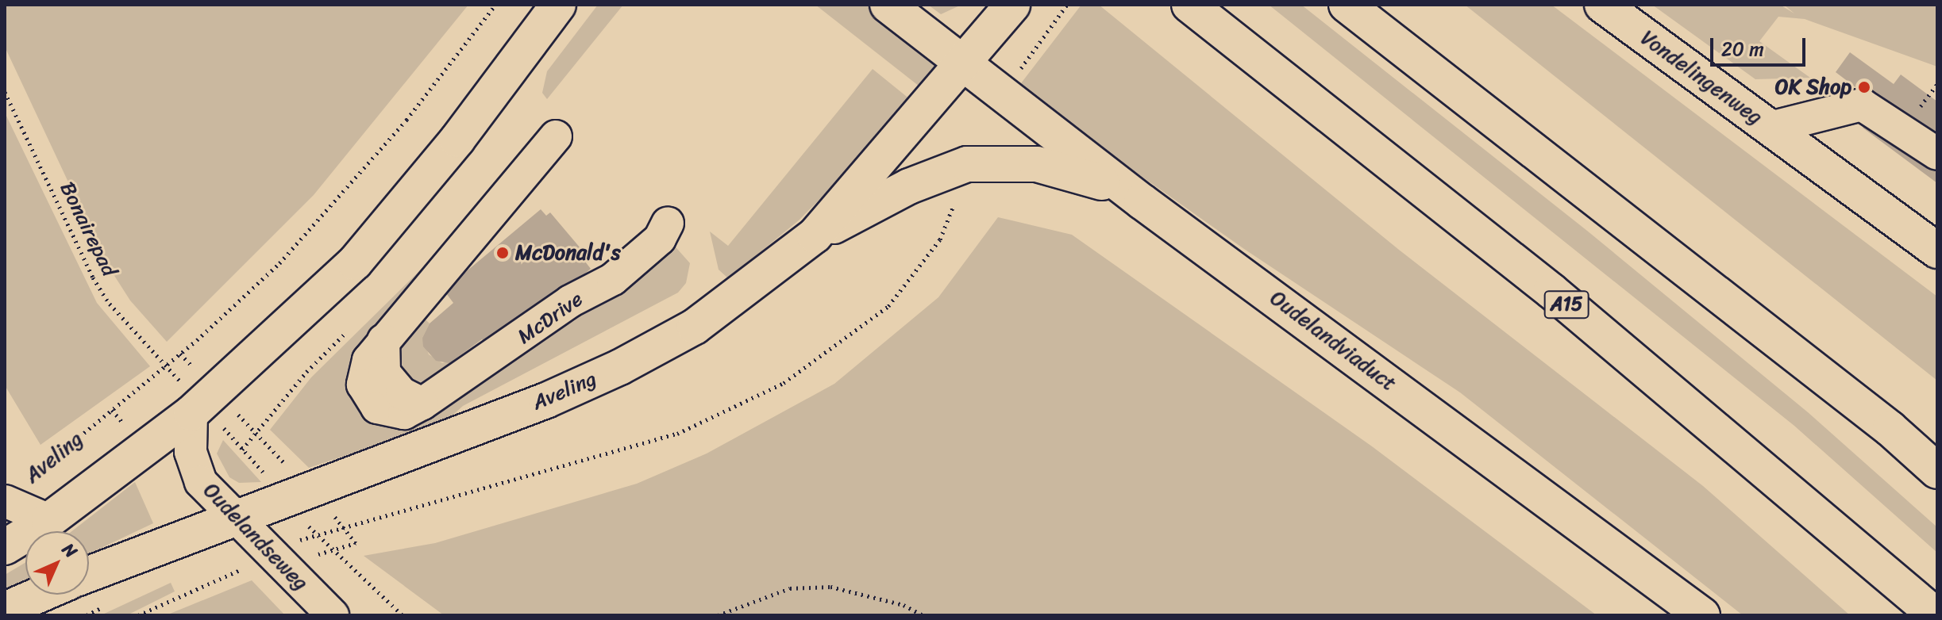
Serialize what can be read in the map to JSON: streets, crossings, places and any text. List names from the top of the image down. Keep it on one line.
{"streets":{"main road":["Vondelingenweg","A15","Oudelandviaduct","Aveling"],"street":["McDrive","Oudelandseweg"],"path":["Bonairepad"]},"crossings":[["Bonairepad","Aveling"],["Bonairepad","Oudelandseweg"],["Oudelandviaduct","Aveling"],["Aveling","Oudelandseweg"]],"places":["OK Shop","McDonald's"],"scale_bar":"20 m","north":"top right"}
